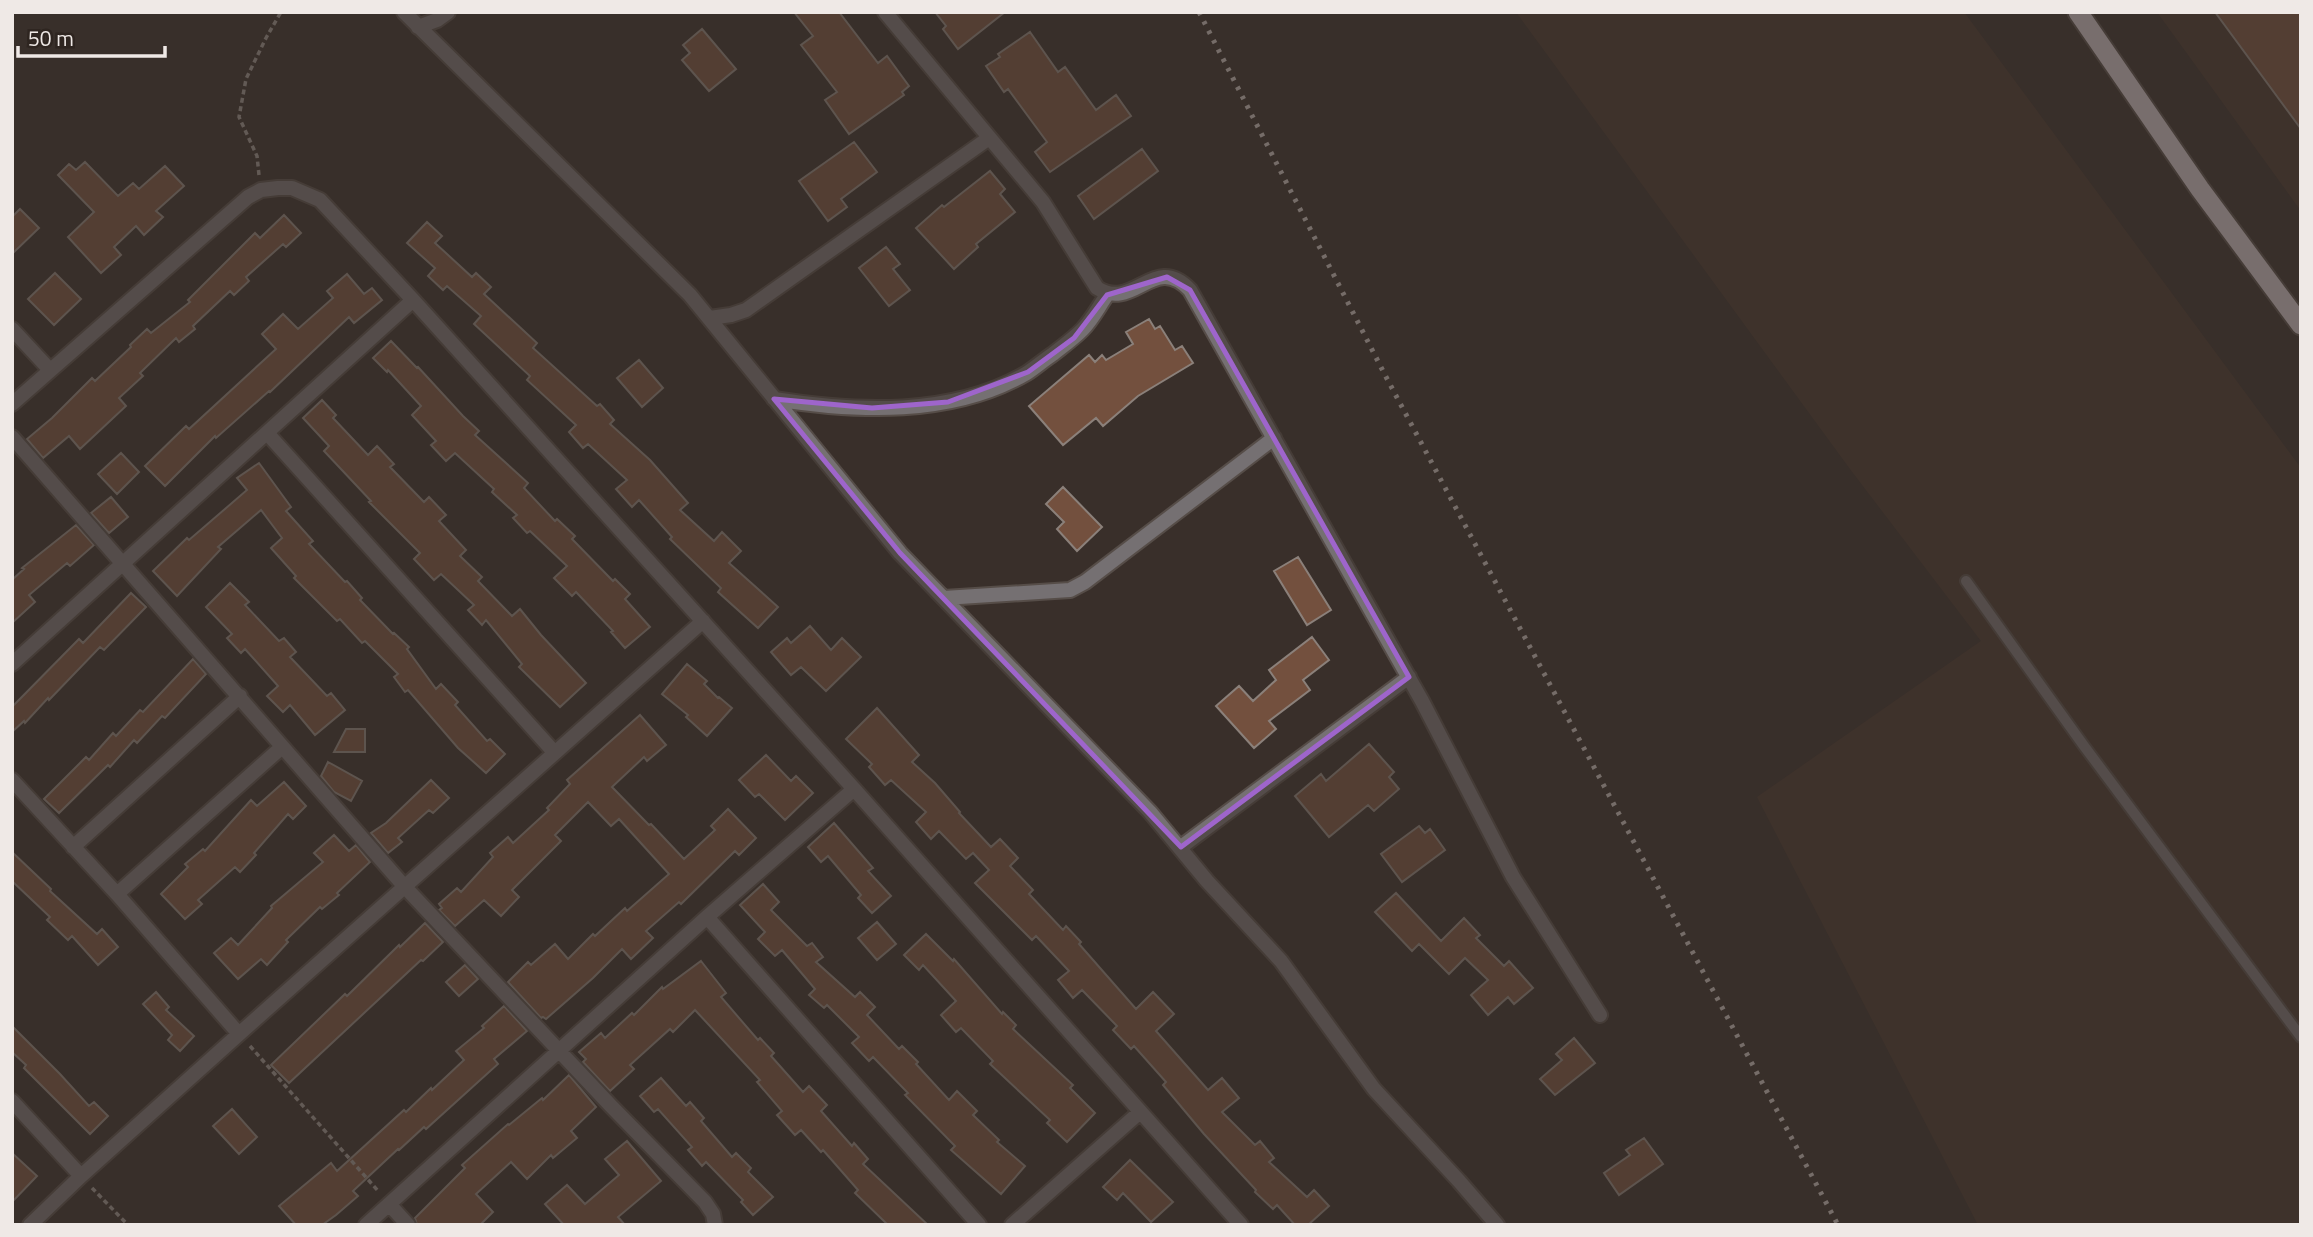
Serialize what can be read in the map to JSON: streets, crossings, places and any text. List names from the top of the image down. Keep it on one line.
{"scale_bar":"50 m"}
